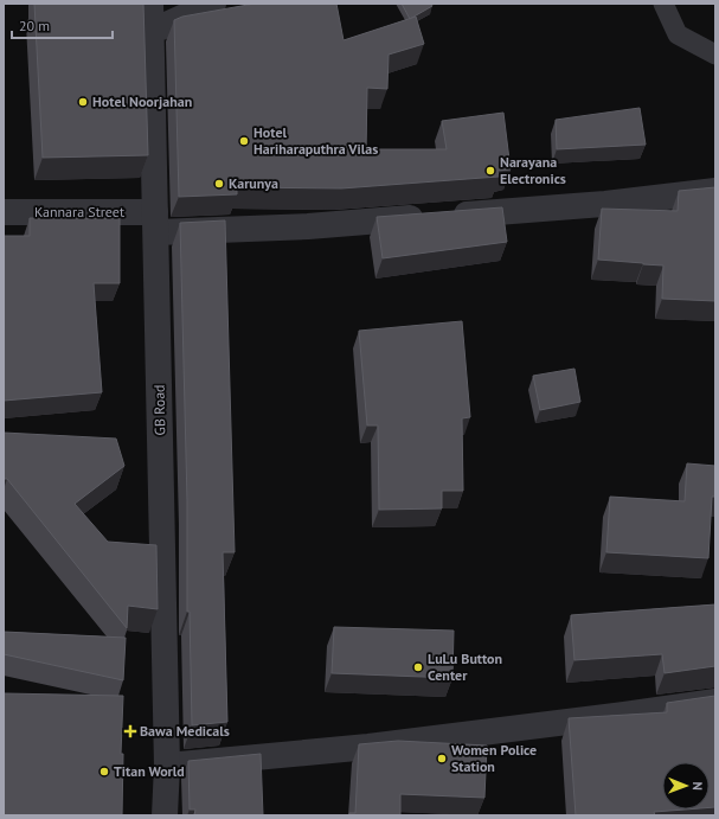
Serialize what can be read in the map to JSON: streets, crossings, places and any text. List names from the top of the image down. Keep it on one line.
{"streets":{"street":["Kannara Street","GB Road"]},"crossings":[["Kannara Street","GB Road"]],"places":{"other":["Hotel Noorjahan","Hotel Hariharaputhra Vilas","Narayana Electronics","Karunya","LuLu Button Center","Women Police Station","Titan World"],"health":["Bawa Medicals"]},"scale_bar":"20 m","north":"right"}
